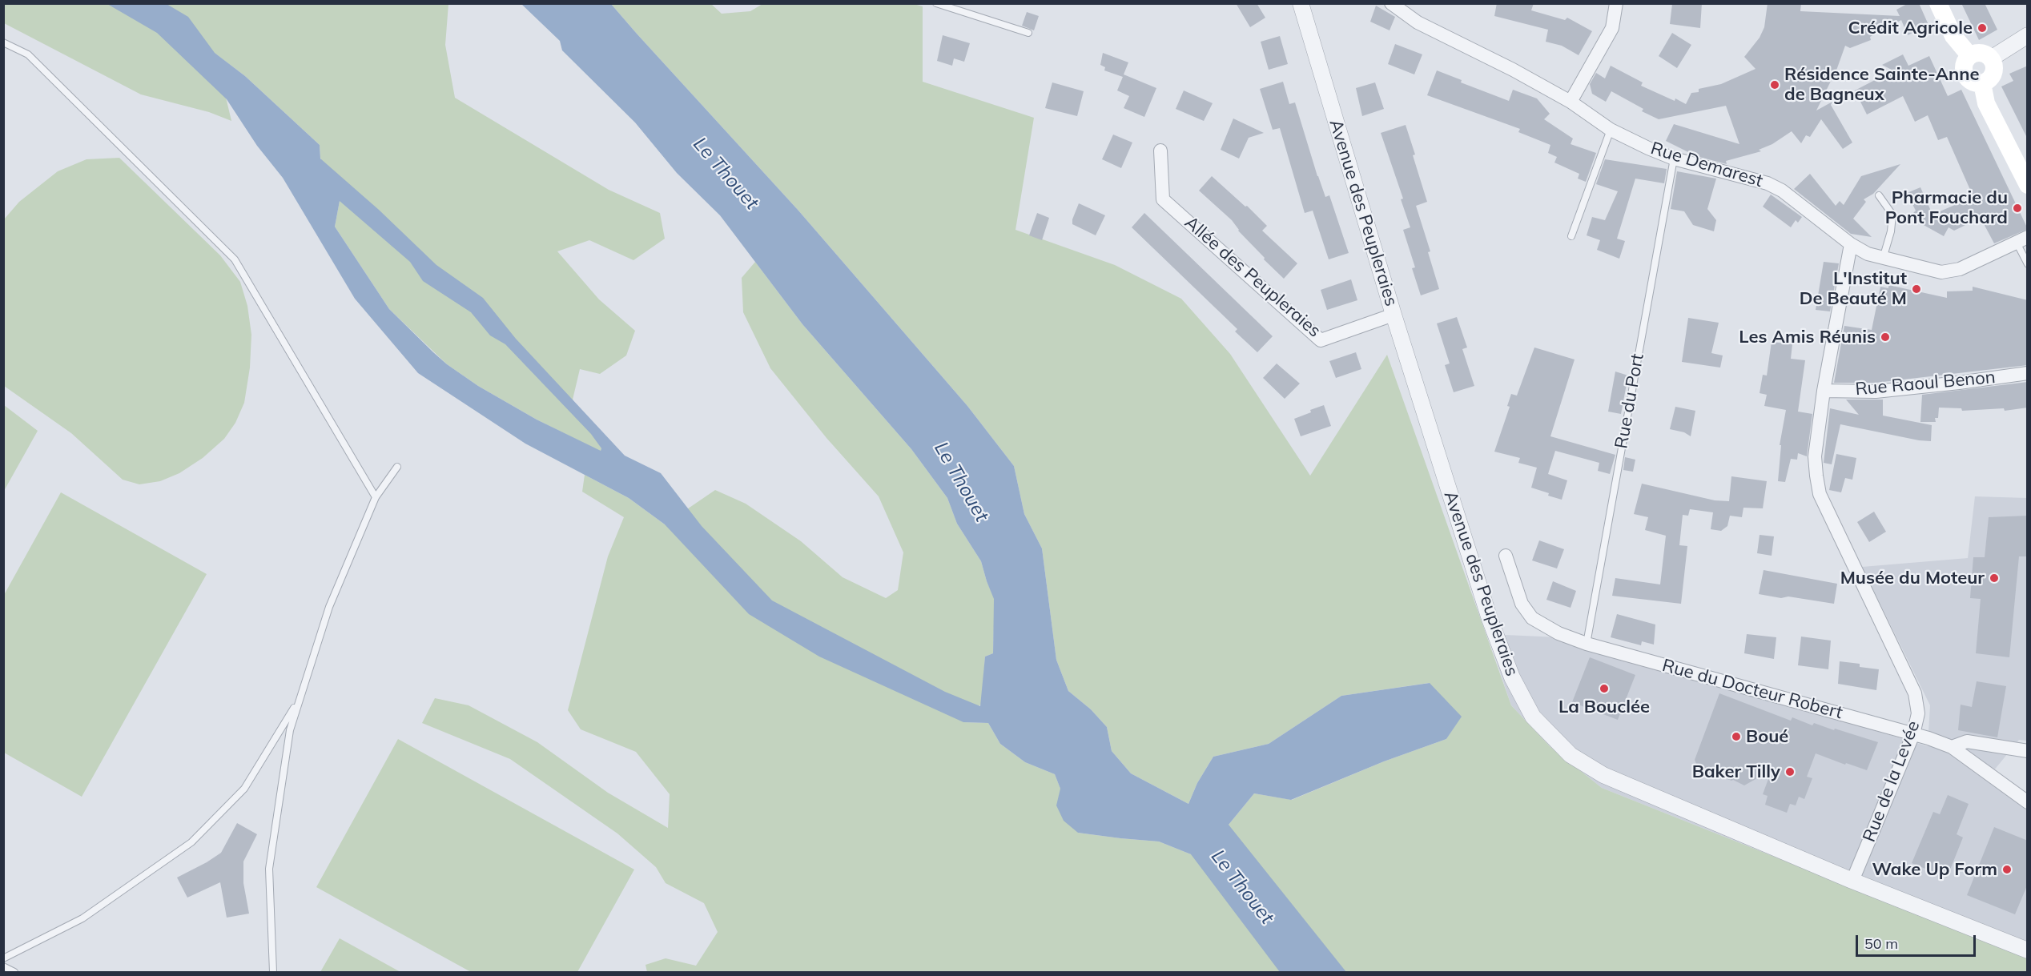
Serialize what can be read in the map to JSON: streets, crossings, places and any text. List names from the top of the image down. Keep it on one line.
{"streets":{"street":["Rue Demarest","Avenue des Peupleraies","Allée des Peupleraies","Rue Raoul Benon","Rue du Docteur Robert","Rue de la Levée"],"lane":["Rue du Port"]},"crossings":[["Rue Demarest","Rue du Port"],["Rue Demarest","Rue de la Levée"],["Avenue des Peupleraies","Allée des Peupleraies"],["Avenue des Peupleraies","Rue de la Levée"],["Rue Raoul Benon","Rue de la Levée"],["Rue du Port","Rue du Docteur Robert"],["Rue du Docteur Robert","Rue de la Levée"]],"water":["Le Thouet"],"places":["Crédit Agricole","Résidence Sainte-Anne de Bagneux","Pharmacie du Pont Fouchard","L'Institut De Beauté M","Les Amis Réunis","Musée du Moteur","La Bouclée","Boué","Baker Tilly","Wake Up Form"],"scale_bar":"50 m"}
